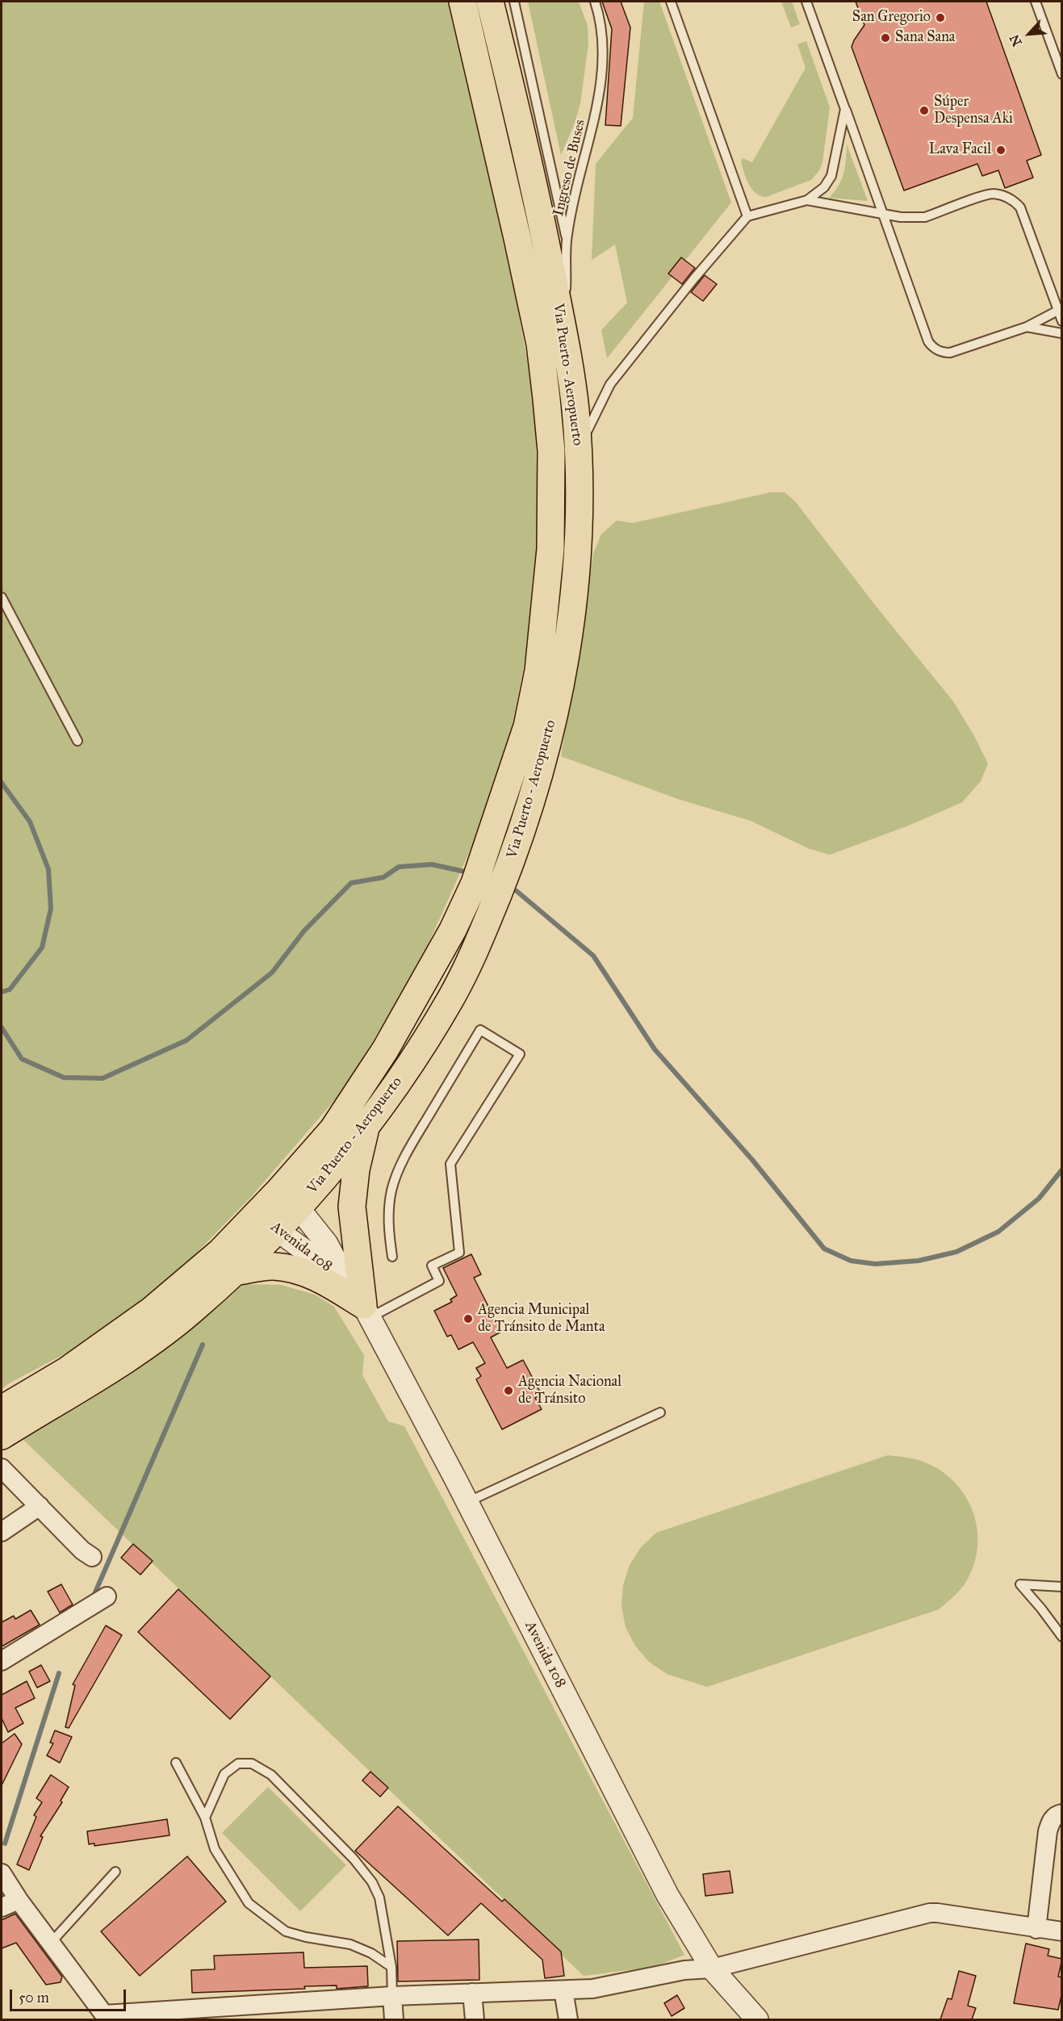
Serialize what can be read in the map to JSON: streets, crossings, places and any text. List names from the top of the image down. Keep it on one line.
{"streets":{"main road":["Via Puerto - Aeropuerto"],"street":["Avenida 108"],"lane":["Ingreso de Buses"]},"crossings":[["Ingreso de Buses","Via Puerto - Aeropuerto"],["Via Puerto - Aeropuerto","Avenida 108"]],"places":["San Gregorio","Sana Sana","Súper Despensa Aki","Lava Facil","Agencia Municipal de Tránsito de Manta","Agencia Nacional de Tránsito"],"scale_bar":"50 m","north":"bottom left"}
